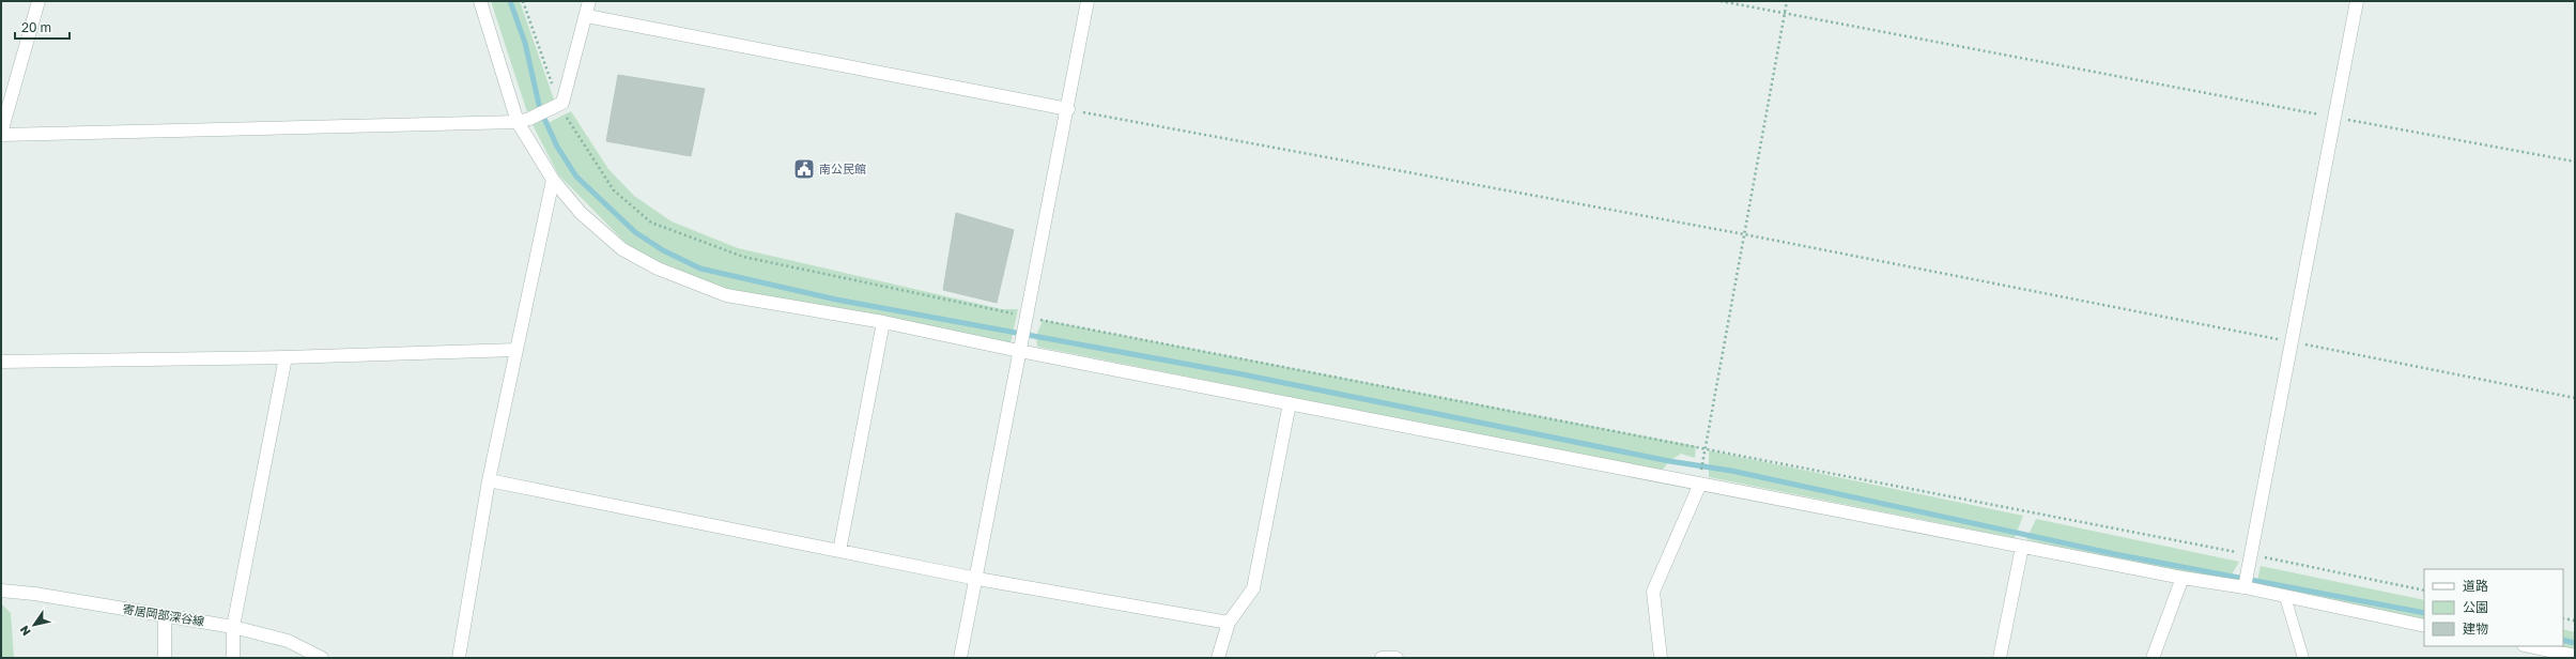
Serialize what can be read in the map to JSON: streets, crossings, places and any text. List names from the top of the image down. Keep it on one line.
{"streets":{"street":["寄居岡部深谷線"]},"places":{"public building":["南公民館"]},"legend":["道路","公園","建物"],"scale_bar":"20 m","north":"bottom left"}
